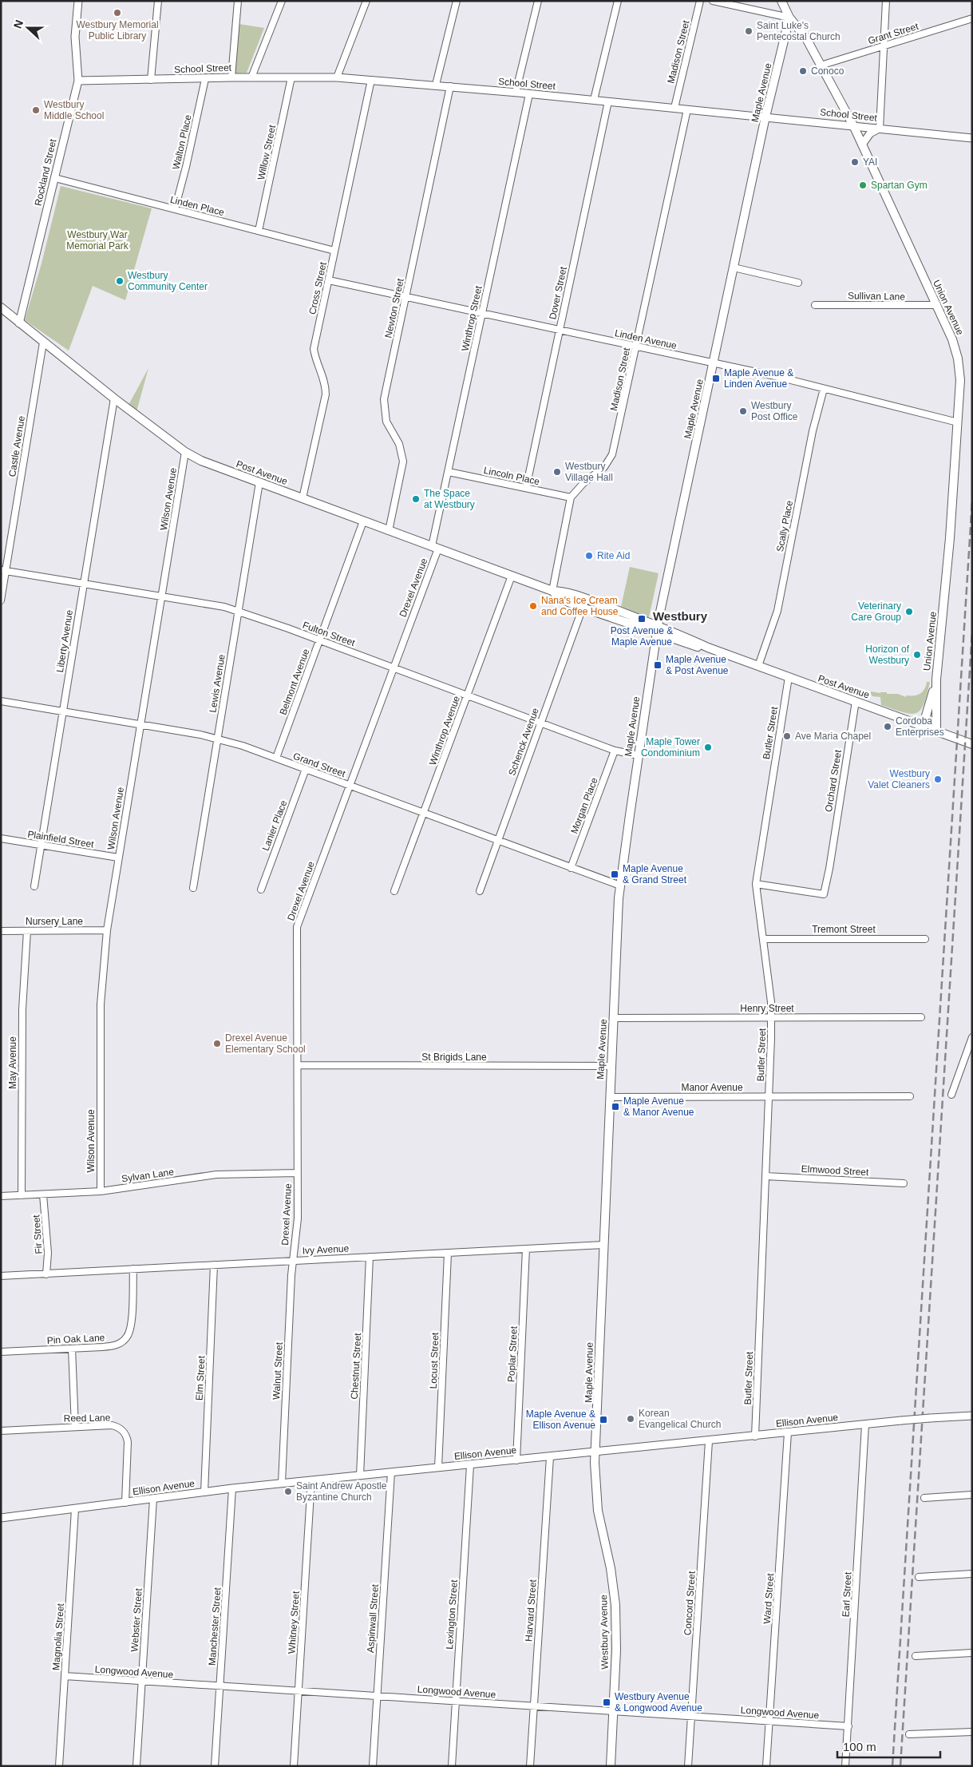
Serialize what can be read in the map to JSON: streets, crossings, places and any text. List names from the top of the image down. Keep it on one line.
{"streets":{"main road":["Maple Avenue","Union Avenue","Post Avenue","Westbury Avenue"],"street":["Grant Street","Madison Street","School Street","Walton Place","Willow Street","Rockland Street","Linden Place","Cross Street","Dover Street","Sullivan Lane","Newton Street","Winthrop Street","Linden Avenue","Castle Avenue","Lincoln Place","Wilson Avenue","Scally Place","Drexel Avenue","Fulton Street","Liberty Avenue","Belmont Avenue","Lewis Avenue","Winthrop Avenue","Butler Street","Schenck Avenue","Grand Street","Orchard Street","Morgan Place","Lanier Place","Plainfield Street","Nursery Lane","Tremont Street","Henry Street","St Brigids Lane","May Avenue","Manor Avenue","Elmwood Street","Sylvan Lane","Fir Street","Ivy Avenue","Pin Oak Lane","Poplar Street","Locust Street","Chestnut Street","Walnut Street","Elm Street","Reed Lane","Ellison Avenue","Earl Street","Ward Street","Concord Street","Harvard Street","Lexington Street","Aspinwall Street","Webster Street","Whitney Street","Manchester Street","Magnolia Street","Longwood Avenue"]},"crossings":[["Grant Street","Union Avenue"],["Madison Street","School Street"],["Madison Street","Linden Avenue"],["Madison Street","Lincoln Place"],["School Street","Maple Avenue"],["School Street","Walton Place"],["School Street","Willow Street"],["School Street","Rockland Street"],["School Street","Cross Street"],["School Street","Dover Street"],["School Street","Union Avenue"],["School Street","Newton Street"],["School Street","Winthrop Street"],["Maple Avenue","Union Avenue"],["Maple Avenue","Linden Avenue"],["Maple Avenue","Post Avenue"],["Maple Avenue","Fulton Street"],["Maple Avenue","Grand Street"],["Maple Avenue","Henry Street"],["Maple Avenue","St Brigids Lane"],["Maple Avenue","Manor Avenue"],["Maple Avenue","Ivy Avenue"],["Maple Avenue","Ellison Avenue"],["Maple Avenue","Westbury Avenue"],["Walton Place","Linden Place"],["Willow Street","Linden Place"],["Rockland Street","Linden Place"],["Rockland Street","Post Avenue"],["Linden Place","Cross Street"],["Cross Street","Linden Avenue"],["Cross Street","Post Avenue"],["Dover Street","Linden Avenue"],["Dover Street","Lincoln Place"],["Sullivan Lane","Union Avenue"],["Union Avenue","Linden Avenue"],["Union Avenue","Post Avenue"],["Newton Street","Linden Avenue"],["Newton Street","Post Avenue"],["Winthrop Street","Linden Avenue"],["Winthrop Street","Post Avenue"],["Winthrop Street","Lincoln Place"],["Winthrop Street","Drexel Avenue"],["Linden Avenue","Scally Place"],["Castle Avenue","Post Avenue"],["Castle Avenue","Fulton Street"],["Post Avenue","Wilson Avenue"],["Post Avenue","Scally Place"],["Post Avenue","Drexel Avenue"],["Post Avenue","Liberty Avenue"],["Post Avenue","Belmont Avenue"],["Post Avenue","Lewis Avenue"],["Post Avenue","Winthrop Avenue"],["Post Avenue","Butler Street"],["Post Avenue","Schenck Avenue"],["Post Avenue","Orchard Street"],["Wilson Avenue","Fulton Street"],["Wilson Avenue","Grand Street"],["Wilson Avenue","Plainfield Street"],["Wilson Avenue","Nursery Lane"],["Wilson Avenue","Sylvan Lane"],["Drexel Avenue","Fulton Street"],["Drexel Avenue","Grand Street"],["Drexel Avenue","St Brigids Lane"],["Drexel Avenue","Sylvan Lane"],["Drexel Avenue","Ivy Avenue"],["Drexel Avenue","Walnut Street"],["Fulton Street","Liberty Avenue"],["Fulton Street","Belmont Avenue"],["Fulton Street","Lewis Avenue"],["Fulton Street","Winthrop Avenue"],["Fulton Street","Schenck Avenue"],["Fulton Street","Morgan Place"],["Liberty Avenue","Grand Street"],["Liberty Avenue","Plainfield Street"],["Belmont Avenue","Grand Street"],["Lewis Avenue","Grand Street"],["Winthrop Avenue","Grand Street"],["Butler Street","Orchard Street"],["Butler Street","Tremont Street"],["Butler Street","Henry Street"],["Butler Street","Manor Avenue"],["Butler Street","Elmwood Street"],["Butler Street","Ellison Avenue"],["Schenck Avenue","Grand Street"],["Grand Street","Morgan Place"],["Grand Street","Lanier Place"],["Nursery Lane","May Avenue"],["May Avenue","Sylvan Lane"],["Sylvan Lane","Fir Street"],["Fir Street","Ivy Avenue"],["Ivy Avenue","Pin Oak Lane"],["Ivy Avenue","Poplar Street"],["Ivy Avenue","Locust Street"],["Ivy Avenue","Chestnut Street"],["Ivy Avenue","Walnut Street"],["Ivy Avenue","Elm Street"],["Poplar Street","Ellison Avenue"],["Locust Street","Ellison Avenue"],["Chestnut Street","Ellison Avenue"],["Walnut Street","Ellison Avenue"],["Elm Street","Ellison Avenue"],["Reed Lane","Ellison Avenue"],["Ellison Avenue","Earl Street"],["Ellison Avenue","Ward Street"],["Ellison Avenue","Concord Street"],["Ellison Avenue","Harvard Street"],["Ellison Avenue","Lexington Street"],["Ellison Avenue","Aspinwall Street"],["Ellison Avenue","Webster Street"],["Ellison Avenue","Whitney Street"],["Ellison Avenue","Manchester Street"],["Ellison Avenue","Westbury Avenue"],["Ellison Avenue","Magnolia Street"],["Earl Street","Longwood Avenue"],["Ward Street","Longwood Avenue"],["Concord Street","Longwood Avenue"],["Harvard Street","Longwood Avenue"],["Lexington Street","Longwood Avenue"],["Aspinwall Street","Longwood Avenue"],["Webster Street","Longwood Avenue"],["Whitney Street","Longwood Avenue"],["Manchester Street","Longwood Avenue"],["Westbury Avenue","Longwood Avenue"],["Magnolia Street","Longwood Avenue"]],"districts":["Westbury"],"parks":["Westbury War Memorial Park"],"places":{"other":["Westbury Memorial Public Library","Saint Luke's Pentecostal Church","Conoco","Westbury Middle School","YAI","Spartan Gym","Westbury Community Center","Westbury Post Office","Westbury Village Hall","The Space at Westbury","Rite Aid","Nana's Ice Cream and Coffee House","Veterinary Care Group","Horizon of Westbury","Cordoba Enterprises","Ave Maria Chapel","Maple Tower Condominium","Westbury Valet Cleaners","Drexel Avenue Elementary School","Korean Evangelical Church","Saint Andrew Apostle Byzantine Church"],"transit":["Maple Avenue & Linden Avenue","Post Avenue & Maple Avenue","Maple Avenue & Post Avenue","Maple Avenue & Grand Street","Maple Avenue & Manor Avenue","Maple Avenue & Ellison Avenue","Westbury Avenue & Longwood Avenue"]},"scale_bar":"100 m","north":"left"}
